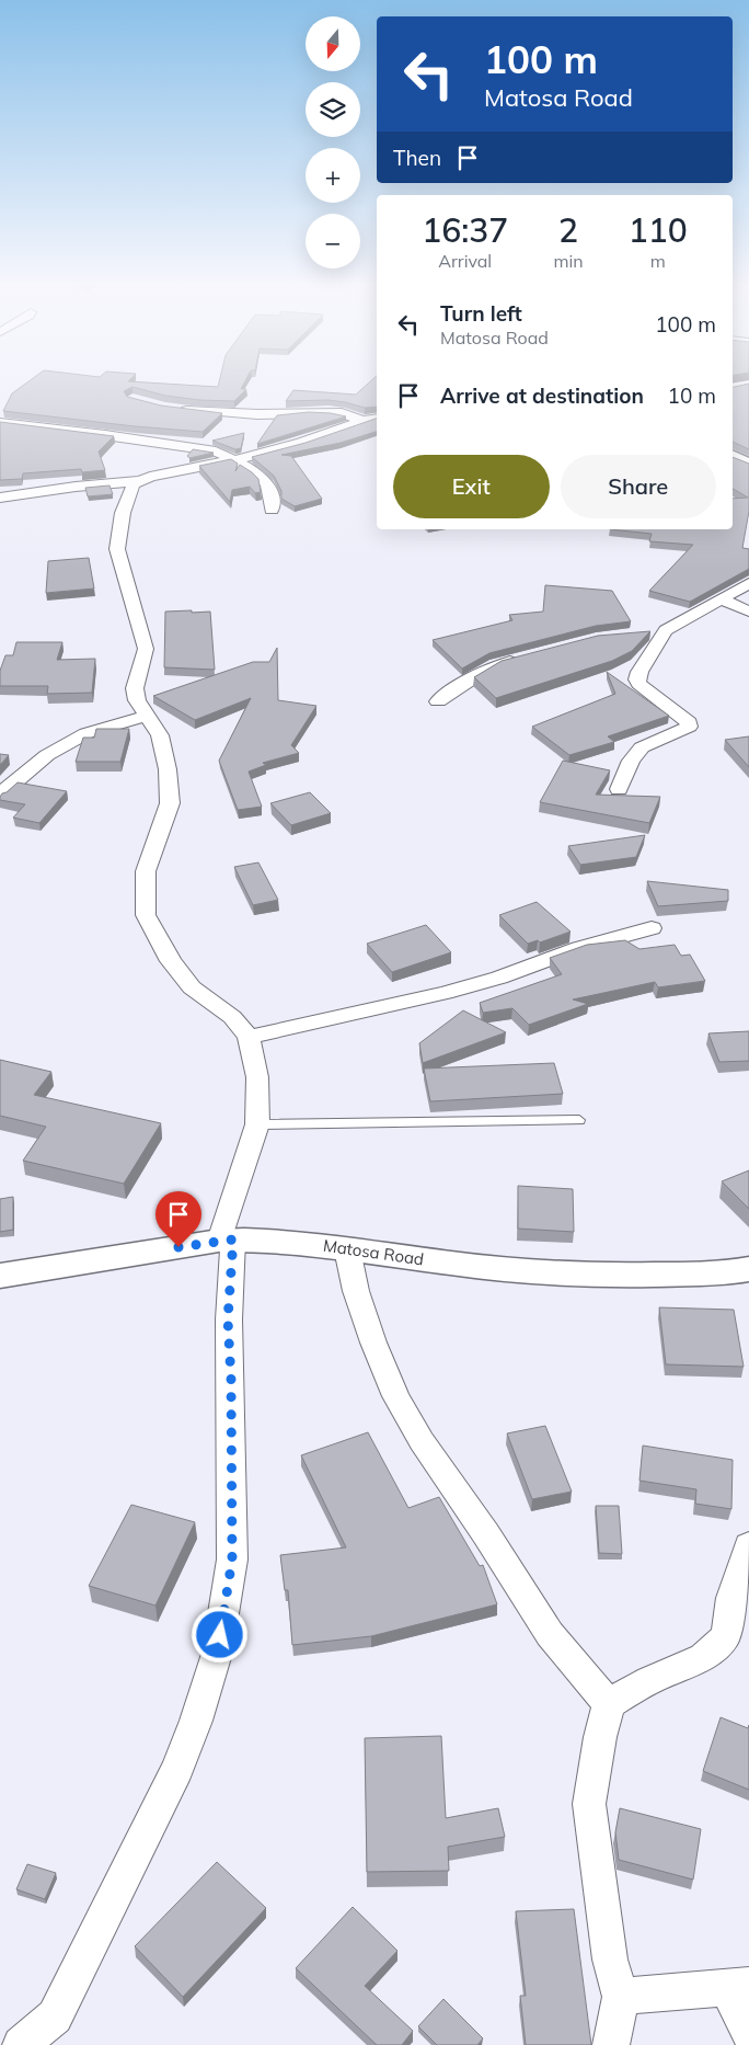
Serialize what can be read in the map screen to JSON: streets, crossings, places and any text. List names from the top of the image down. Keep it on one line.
{"streets":{"street":["Matosa Road"]},"north":"bottom","page":{"map_buttons":["+","−"],"turn":["100 m","Matosa Road"],"then":"Then","eta":["16:37","Arrival","2","min","110","m"],"list":[{"name":"Turn left","note":"Matosa Road","value":"100 m"},{"name":"Arrive at destination","value":"10 m"}],"buttons":["Exit","Share"]}}
